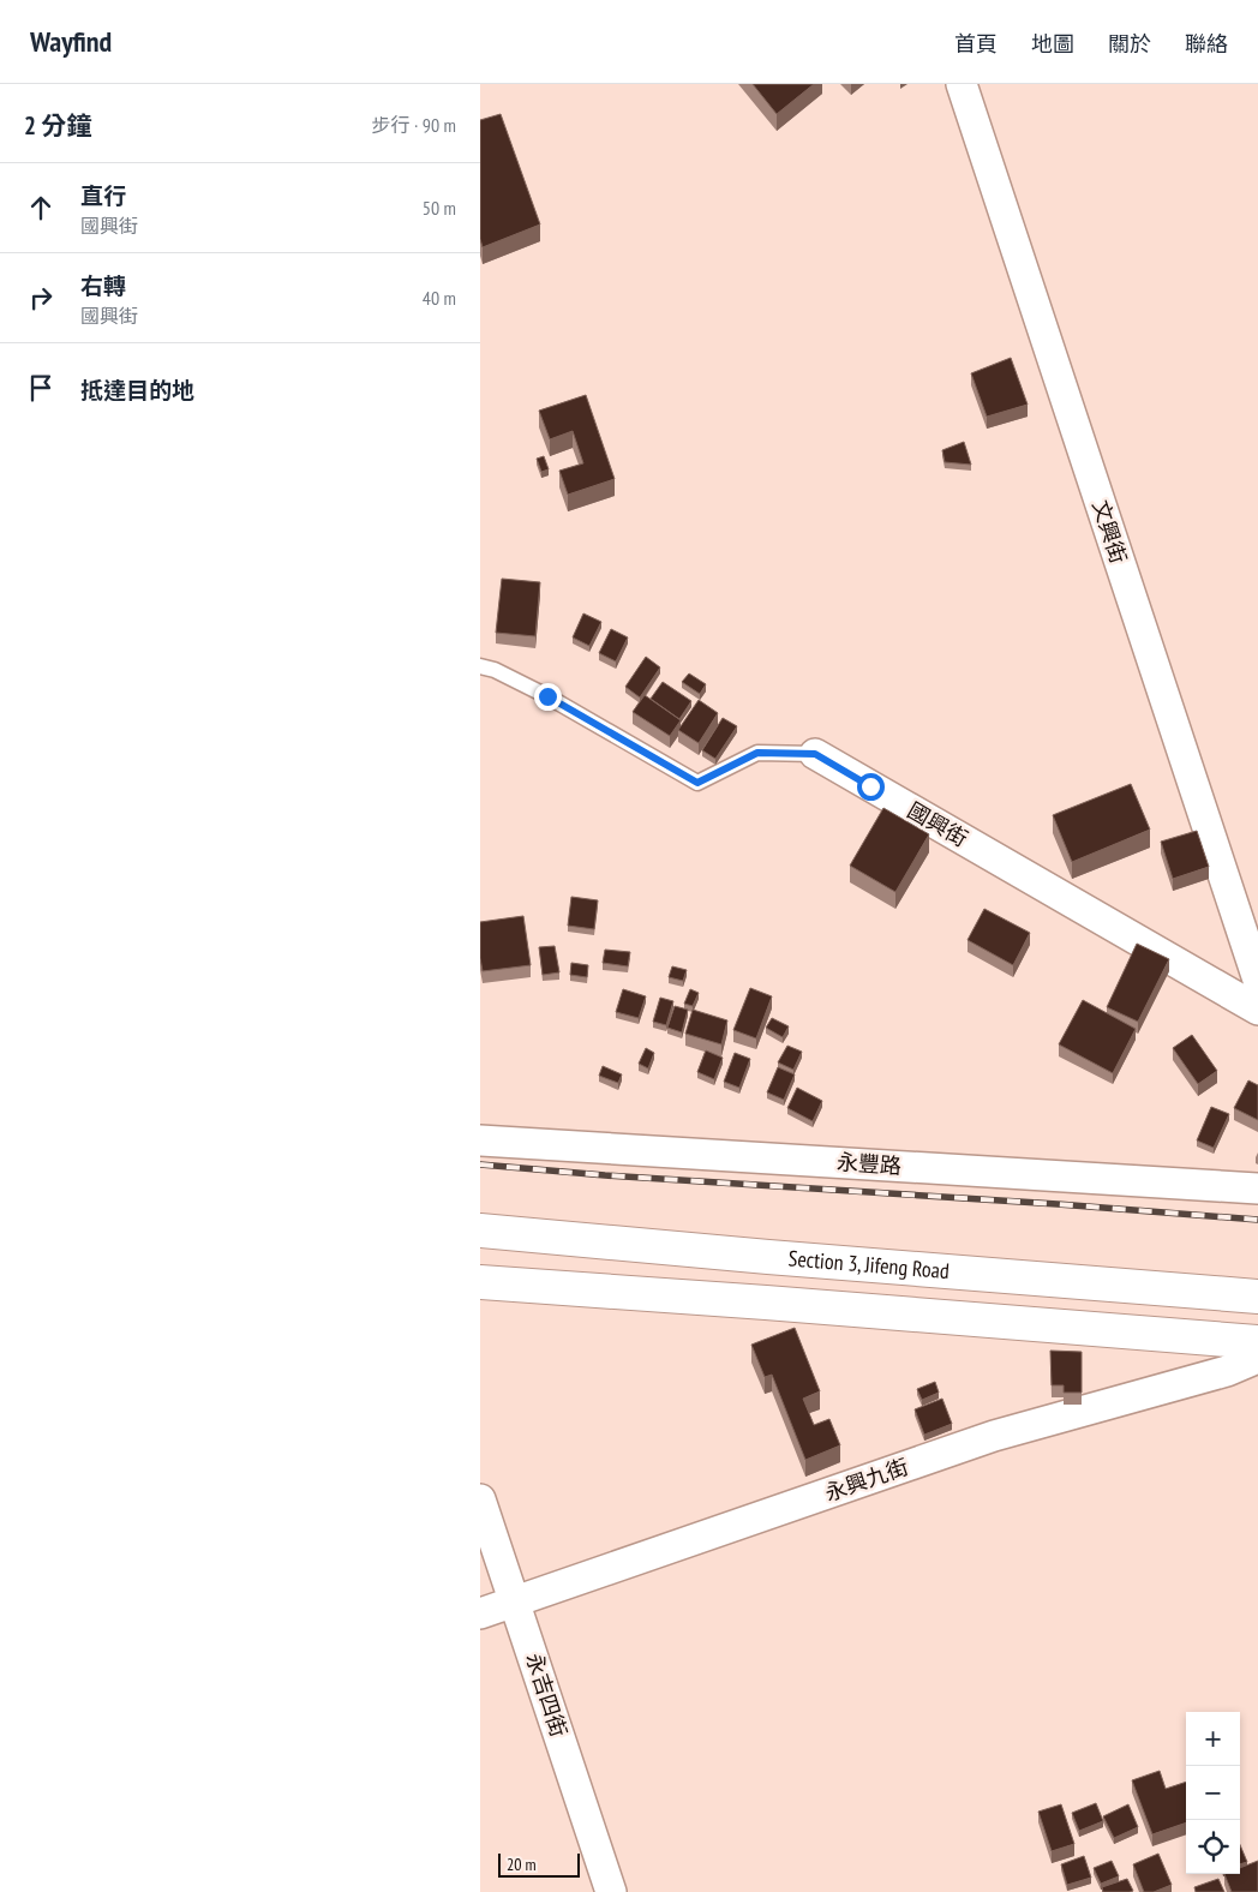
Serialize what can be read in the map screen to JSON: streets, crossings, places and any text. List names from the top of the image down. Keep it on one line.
{"streets":{"main road":["Section 3, Jifeng Road"],"street":["文興街","國興街","永豐路","永興九街","永吉四街"]},"crossings":[["永興九街","永吉四街"]],"scale_bar":"20 m","page":{"header":"Wayfind","nav":["首頁","地圖","關於","聯絡"],"heading":["2 分鐘","步行 · 90 m"],"list":[["直行","國興街","50 m"],["右轉","國興街","40 m"],"抵達目的地"],"map_buttons":["+","−"],"scale":"20 m"}}
